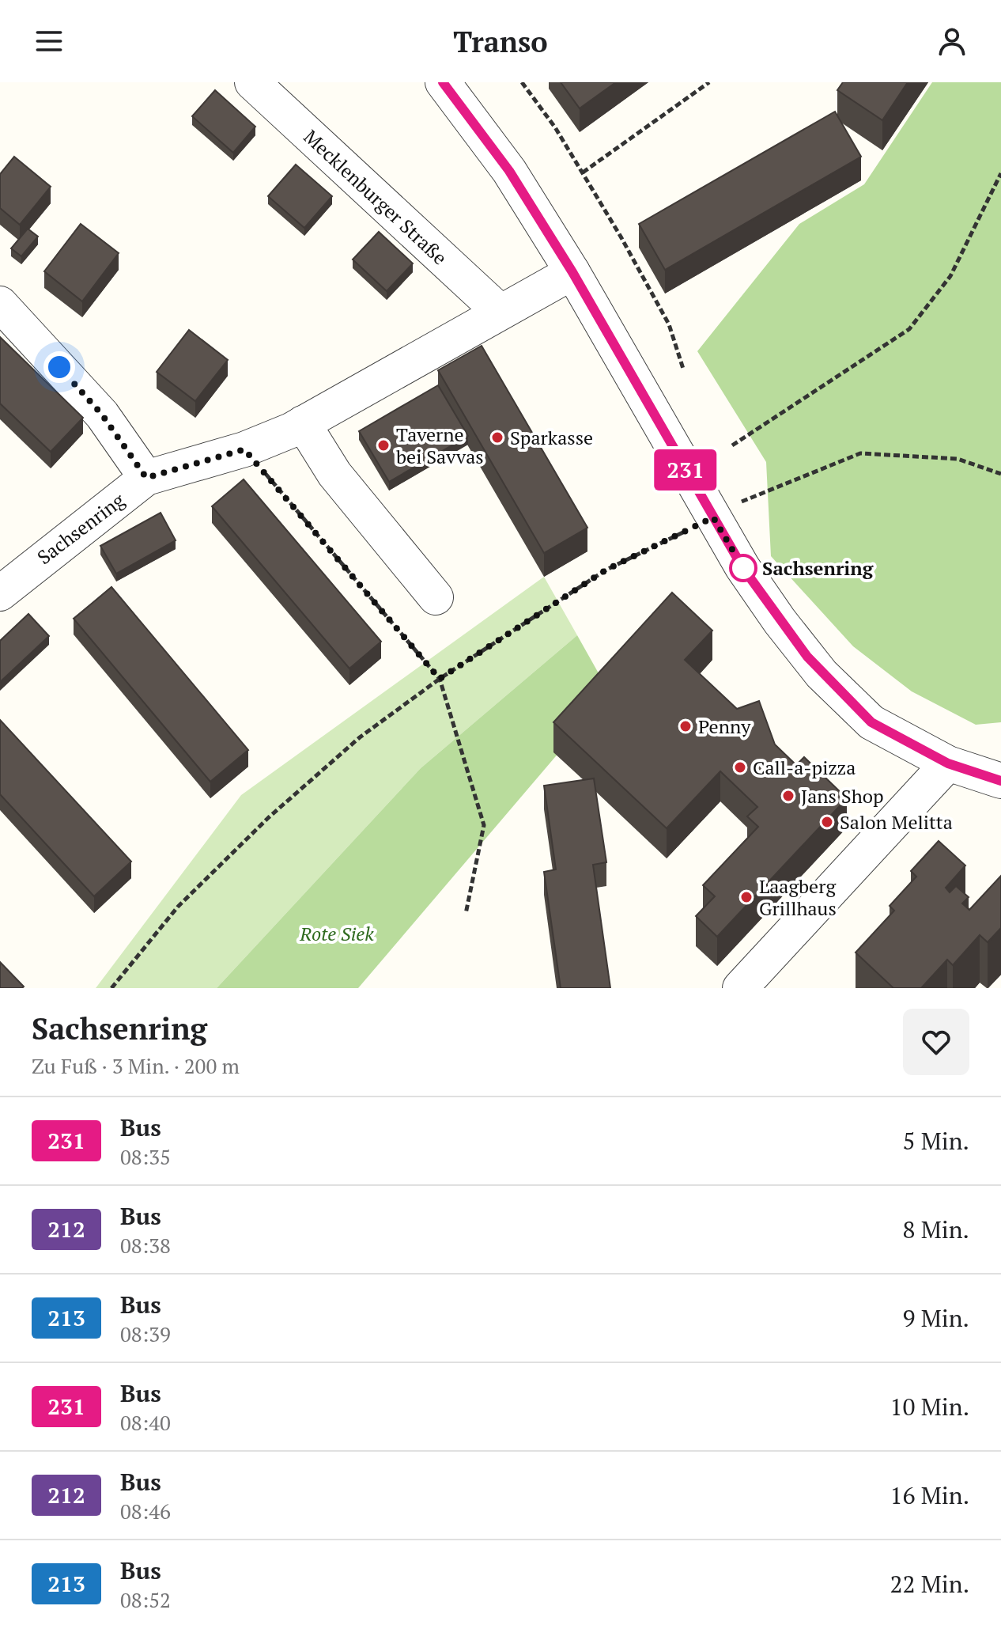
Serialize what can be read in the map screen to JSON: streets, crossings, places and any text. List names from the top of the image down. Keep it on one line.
{"streets":{"street":["Mecklenburger Straße","Sachsenring"]},"crossings":[["Mecklenburger Straße","Sachsenring"]],"parks":["Rote Siek"],"places":["Sparkasse","Taverne bei Savvas","Sachsenring","Penny","Call-a-pizza","Jans Shop","Salon Melitta","Laagberg Grillhaus"],"lines":["bus line 231"],"page":{"header":"Transo","on_map":"231","heading":["Sachsenring","Zu Fuß · 3 Min. · 200 m"],"list":[{"mark":"231","name":"Bus","note":"08:35","value":"5 Min."},{"mark":"212","name":"Bus","note":"08:38","value":"8 Min."},{"mark":"213","name":"Bus","note":"08:39","value":"9 Min."},{"mark":"231","name":"Bus","note":"08:40","value":"10 Min."},{"mark":"212","name":"Bus","note":"08:46","value":"16 Min."},{"mark":"213","name":"Bus","note":"08:52","value":"22 Min."}]}}
